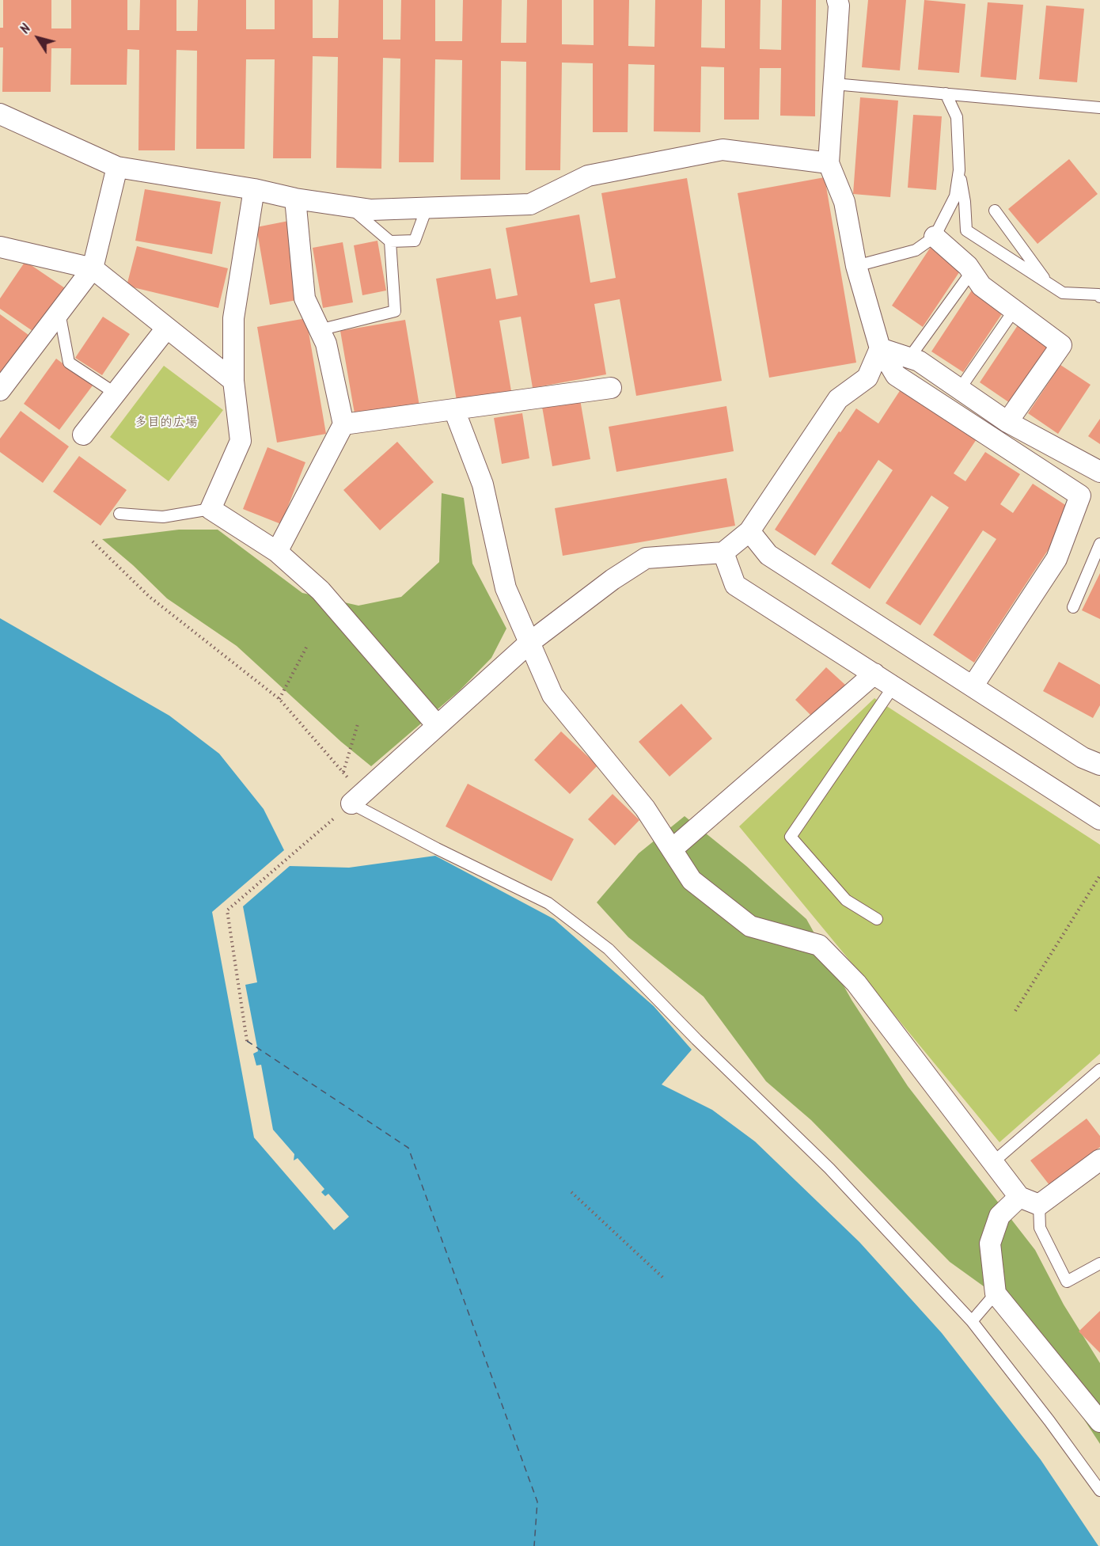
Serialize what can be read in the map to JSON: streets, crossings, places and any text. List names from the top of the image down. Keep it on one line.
{"parks":["多目的広場"],"north":"top left"}
